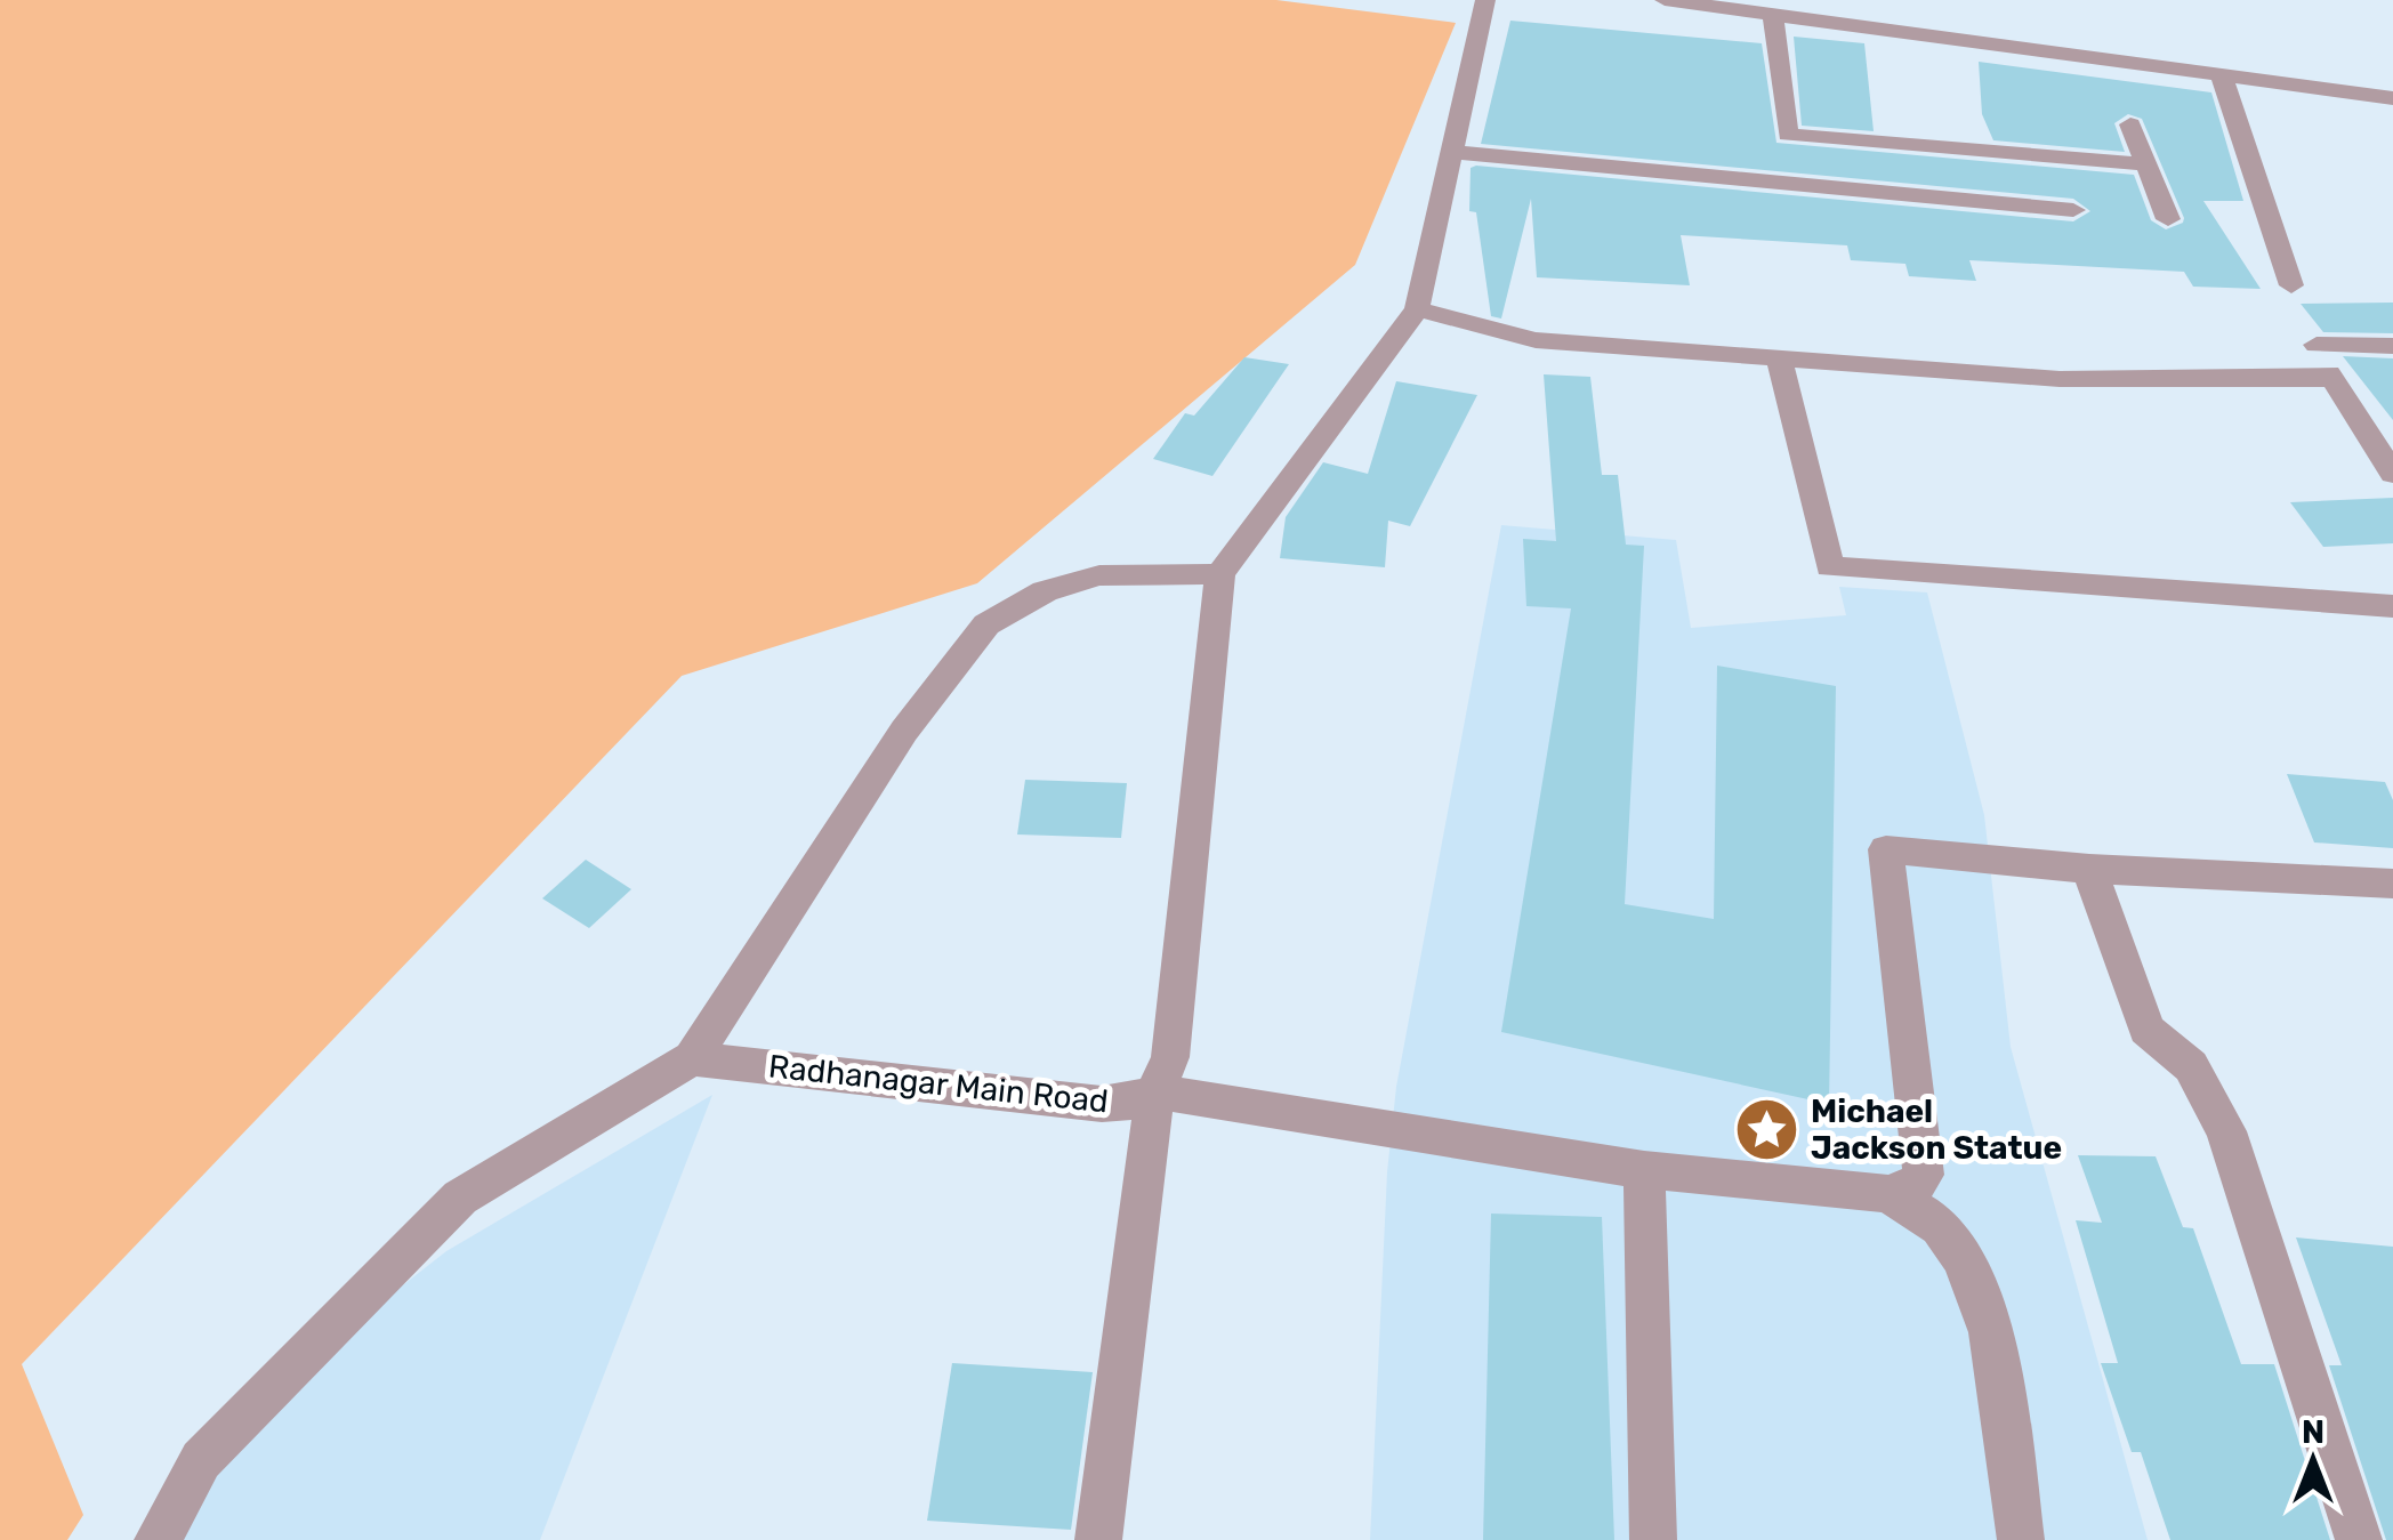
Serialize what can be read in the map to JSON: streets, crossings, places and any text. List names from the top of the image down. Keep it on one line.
{"streets":{"street":["Radhanagar Main Road"]},"places":{"place":["Michael Jackson Statue"]},"north":"top"}
